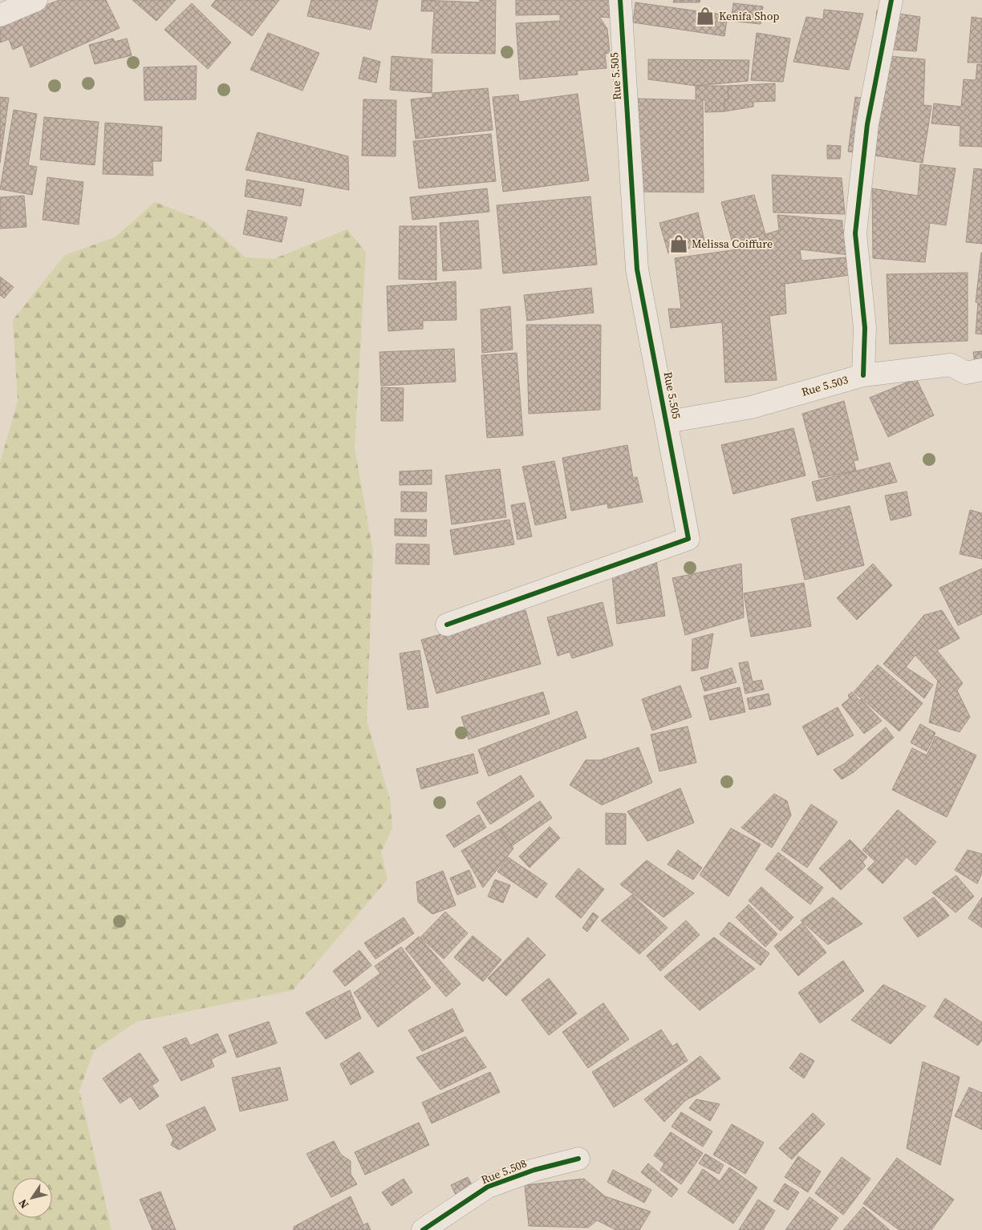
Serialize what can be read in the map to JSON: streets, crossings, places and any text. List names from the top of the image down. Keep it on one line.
{"streets":{"street":["Rue 5.505","Rue 5.503","Rue 5.508"]},"crossings":[["Rue 5.505","Rue 5.503"]],"places":{"shop":["Kenifa Shop","Melissa Coiffure"]},"north":"bottom left"}
